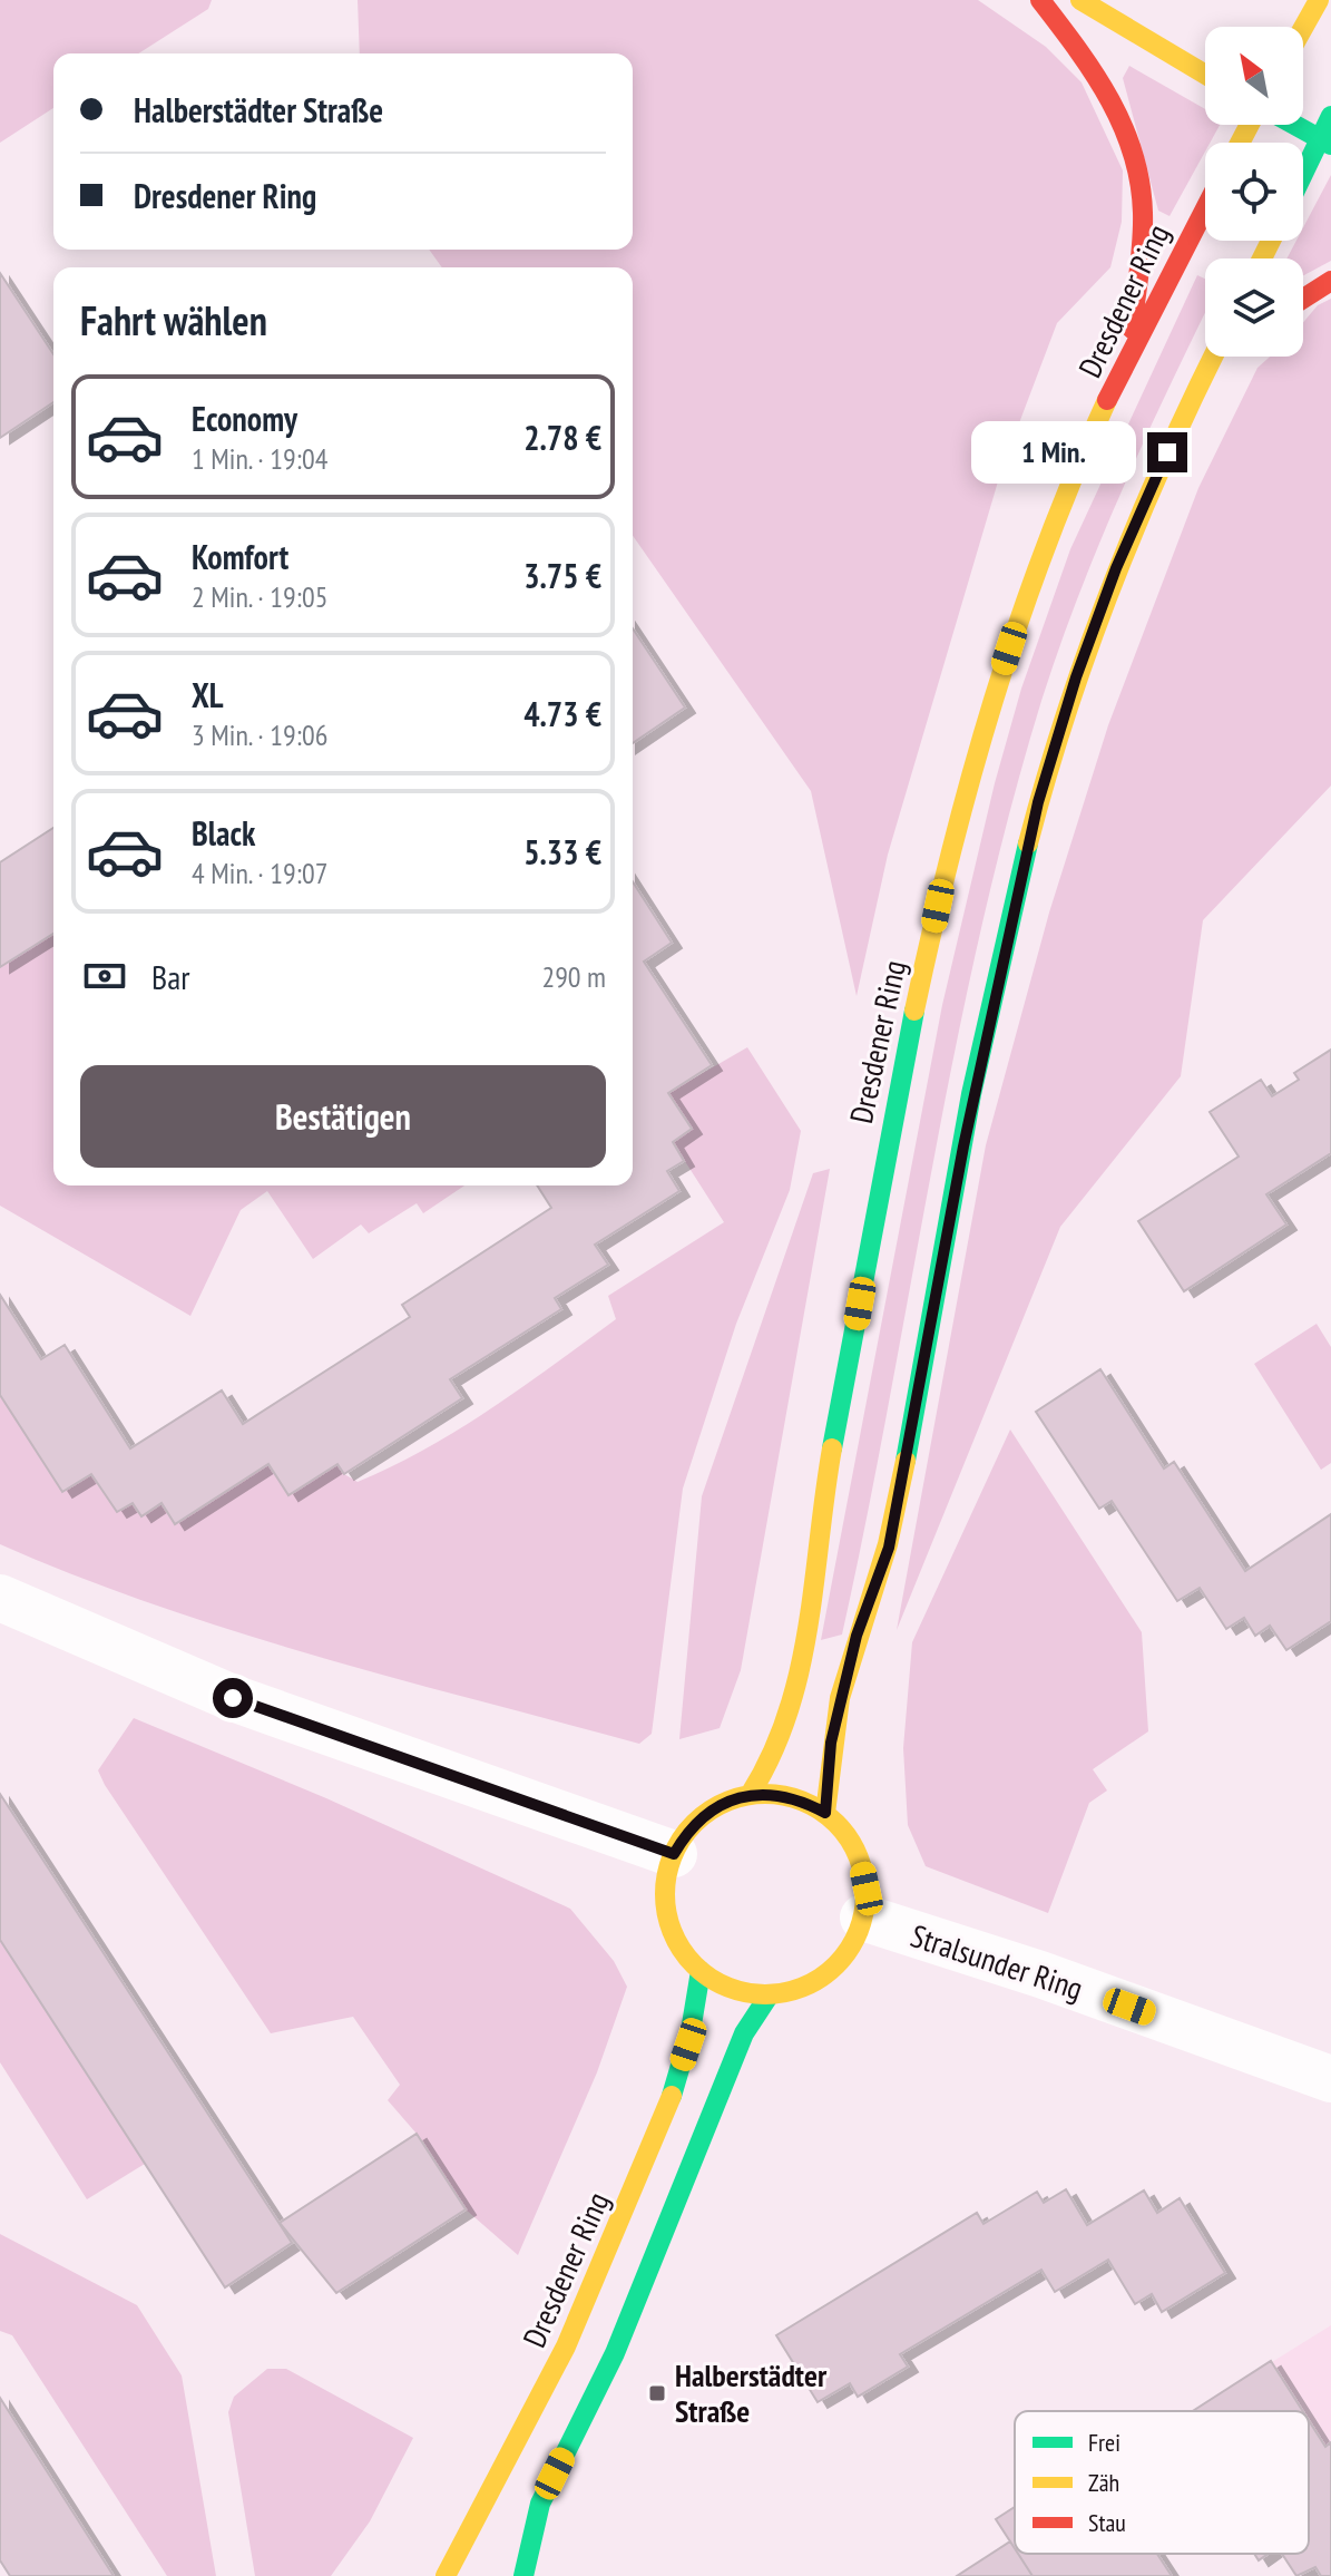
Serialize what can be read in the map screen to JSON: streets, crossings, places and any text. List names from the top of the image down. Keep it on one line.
{"streets":{"street":["Dresdener Ring","Stralsunder Ring"]},"crossings":[["Dresdener Ring","Stralsunder Ring"]],"places":{"transit":["Halberstädter Straße"]},"legend":["Frei","Zäh","Stau"],"north":"top left","page":{"banner":["Halberstädter Straße","Dresdener Ring"],"heading":"Fahrt wählen","list":[{"name":"Economy","note":"1 Min. · 19:04","value":"2.78 €"},{"name":"Komfort","note":"2 Min. · 19:05","value":"3.75 €"},{"name":"XL","note":"3 Min. · 19:06","value":"4.73 €"},{"name":"Black","note":"4 Min. · 19:07","value":"5.33 €"}],"bubble":"1 Min.","pay":["Bar","290 m"],"buttons":"Bestätigen"}}
